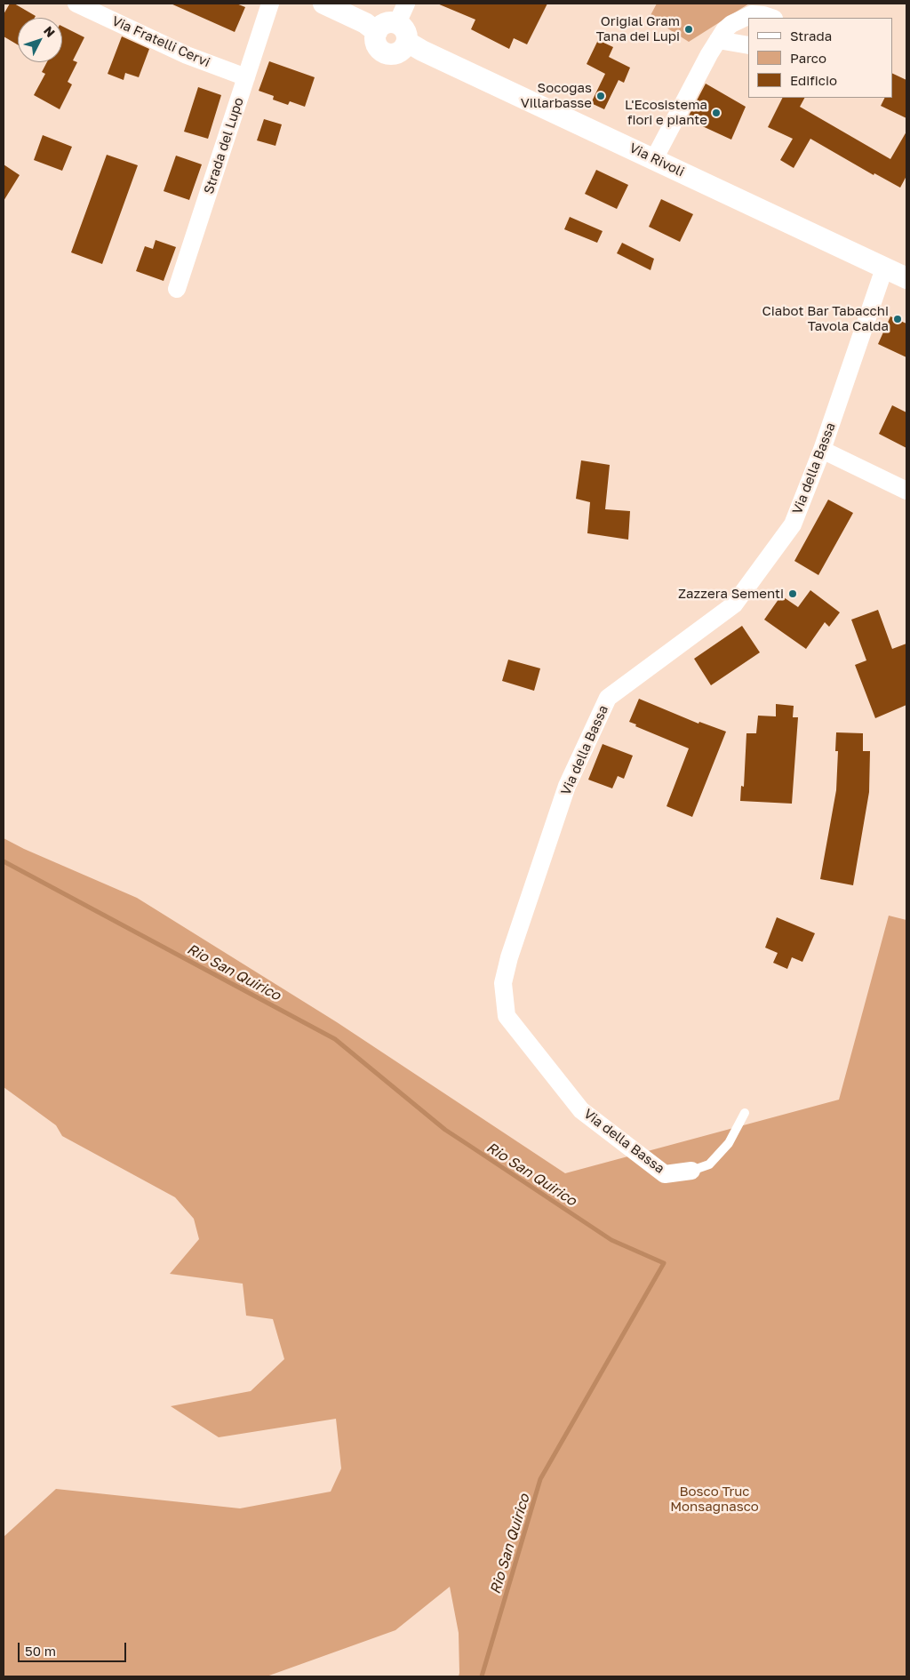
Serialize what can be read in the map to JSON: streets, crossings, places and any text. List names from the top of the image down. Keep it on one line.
{"streets":{"street":["Via Fratelli Cervi","Strada del Lupo","Via Rivoli","Via della Bassa"]},"crossings":[["Via Fratelli Cervi","Strada del Lupo"],["Via Rivoli","Via della Bassa"]],"water":["Rio San Quirico"],"parks":["Bosco Truc Monsagnasco"],"places":["Origial Gram Tana dei Lupi","Socogas Villarbasse","L'Ecosistema fiori e piante","Ciabot Bar Tabacchi Tavola Calda","Zazzera Sementi"],"legend":["Strada","Parco","Edificio"],"scale_bar":"50 m","north":"top right"}
